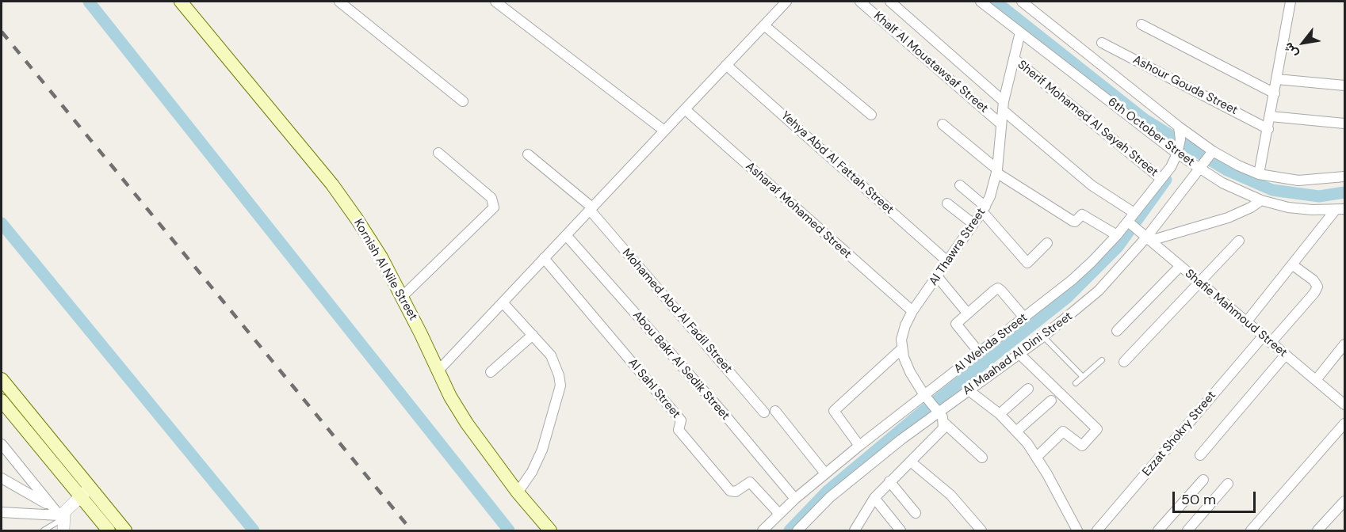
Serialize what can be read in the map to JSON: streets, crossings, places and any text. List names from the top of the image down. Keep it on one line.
{"streets":{"main road":["Kornish Al Nile Street"],"street":["Khalf Al Moustawsaf Street","Ashour Gouda Street","Sherif Mohamed Al Sayah Street","6th October Street","Yehya Abd Al Fattah Street","Asharaf Mohamed Street","Al Thawra Street","Mohamed Abd Al Fadil Street","Shafie Mahmoud Street","Al Wehda Street","Al Maahad Al Dini Street","Abou Bakr Al Sedik Street","Al Sahl Street","Ezzat Shokry Street"]},"crossings":[["Khalf Al Moustawsaf Street","Al Thawra Street"],["Sherif Mohamed Al Sayah Street","Al Thawra Street"],["Sherif Mohamed Al Sayah Street","Al Wehda Street"],["6th October Street","Al Thawra Street"],["6th October Street","Al Wehda Street"],["6th October Street","Al Maahad Al Dini Street"],["Yehya Abd Al Fattah Street","Al Thawra Street"],["Asharaf Mohamed Street","Al Thawra Street"],["Shafie Mahmoud Street","Al Wehda Street"],["Shafie Mahmoud Street","Al Maahad Al Dini Street"],["Shafie Mahmoud Street","Ezzat Shokry Street"],["Al Wehda Street","Abou Bakr Al Sedik Street"],["Al Wehda Street","Al Sahl Street"]],"scale_bar":"50 m","north":"bottom left"}
